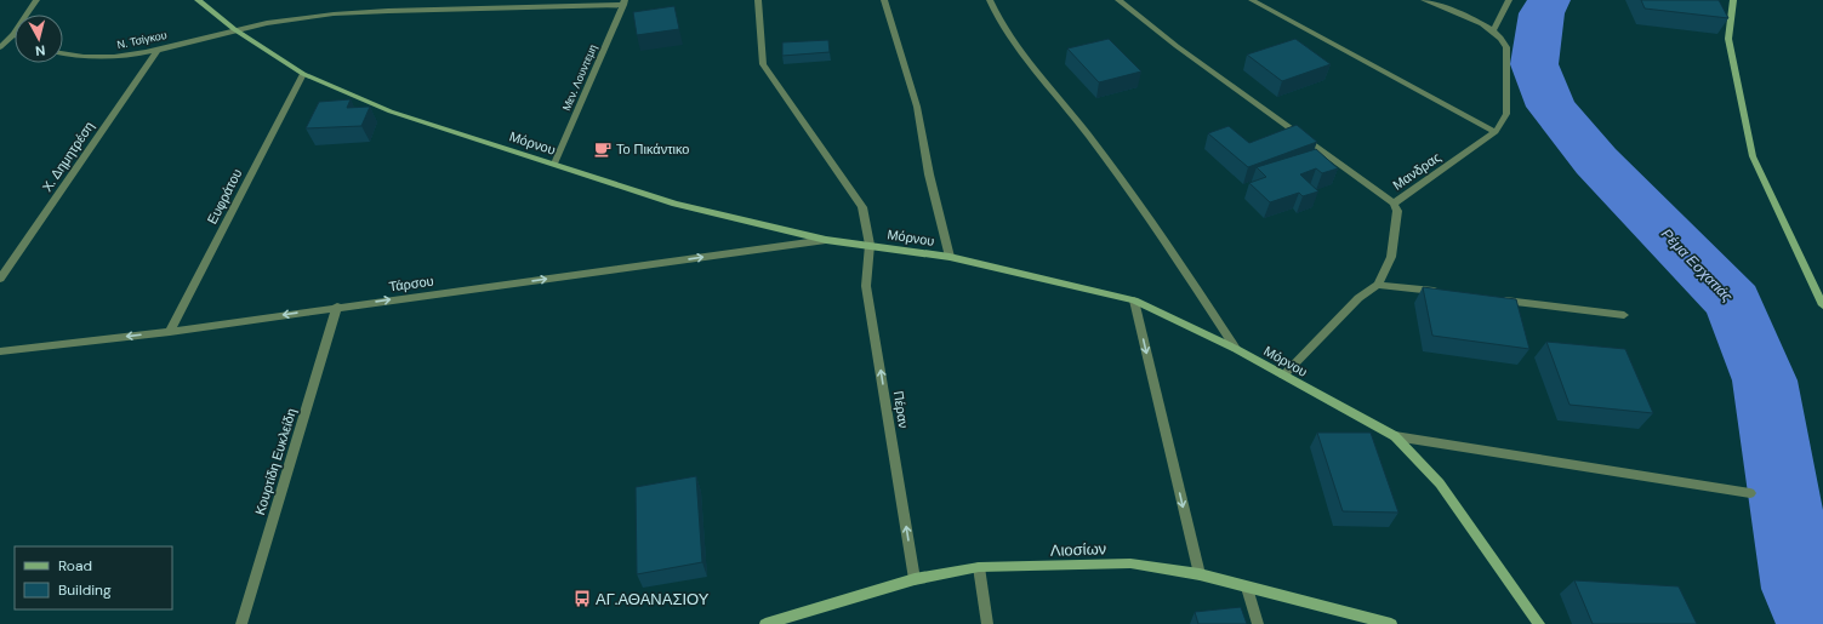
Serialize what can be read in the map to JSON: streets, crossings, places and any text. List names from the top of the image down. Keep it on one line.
{"streets":{"street":["Ν. Τσίγκου","Μεν. Λουντεμη","Μόρνου","Χ. Δημητρέση","Μανδρας","Ευφράτου","Τάρσου","Πέραν","Κουρτίδη Ευκλείδη","Λιοσίων"]},"crossings":[["Ν. Τσίγκου","Μεν. Λουντεμη"],["Ν. Τσίγκου","Μόρνου"],["Ν. Τσίγκου","Χ. Δημητρέση"],["Μεν. Λουντεμη","Μόρνου"],["Μόρνου","Μανδρας"],["Μόρνου","Ευφράτου"],["Μόρνου","Τάρσου"],["Μόρνου","Πέραν"],["Ευφράτου","Τάρσου"],["Τάρσου","Κουρτίδη Ευκλείδη"],["Πέραν","Λιοσίων"]],"one_way":["Πέραν"],"water":["Ρέμα Εσχατιάς"],"places":{"cafe":["Το Πικάντικο"],"bus stop":["ΑΓ.ΑΘΑΝΑΣΙΟΥ"]},"legend":["Road","Building"],"north":"bottom"}
